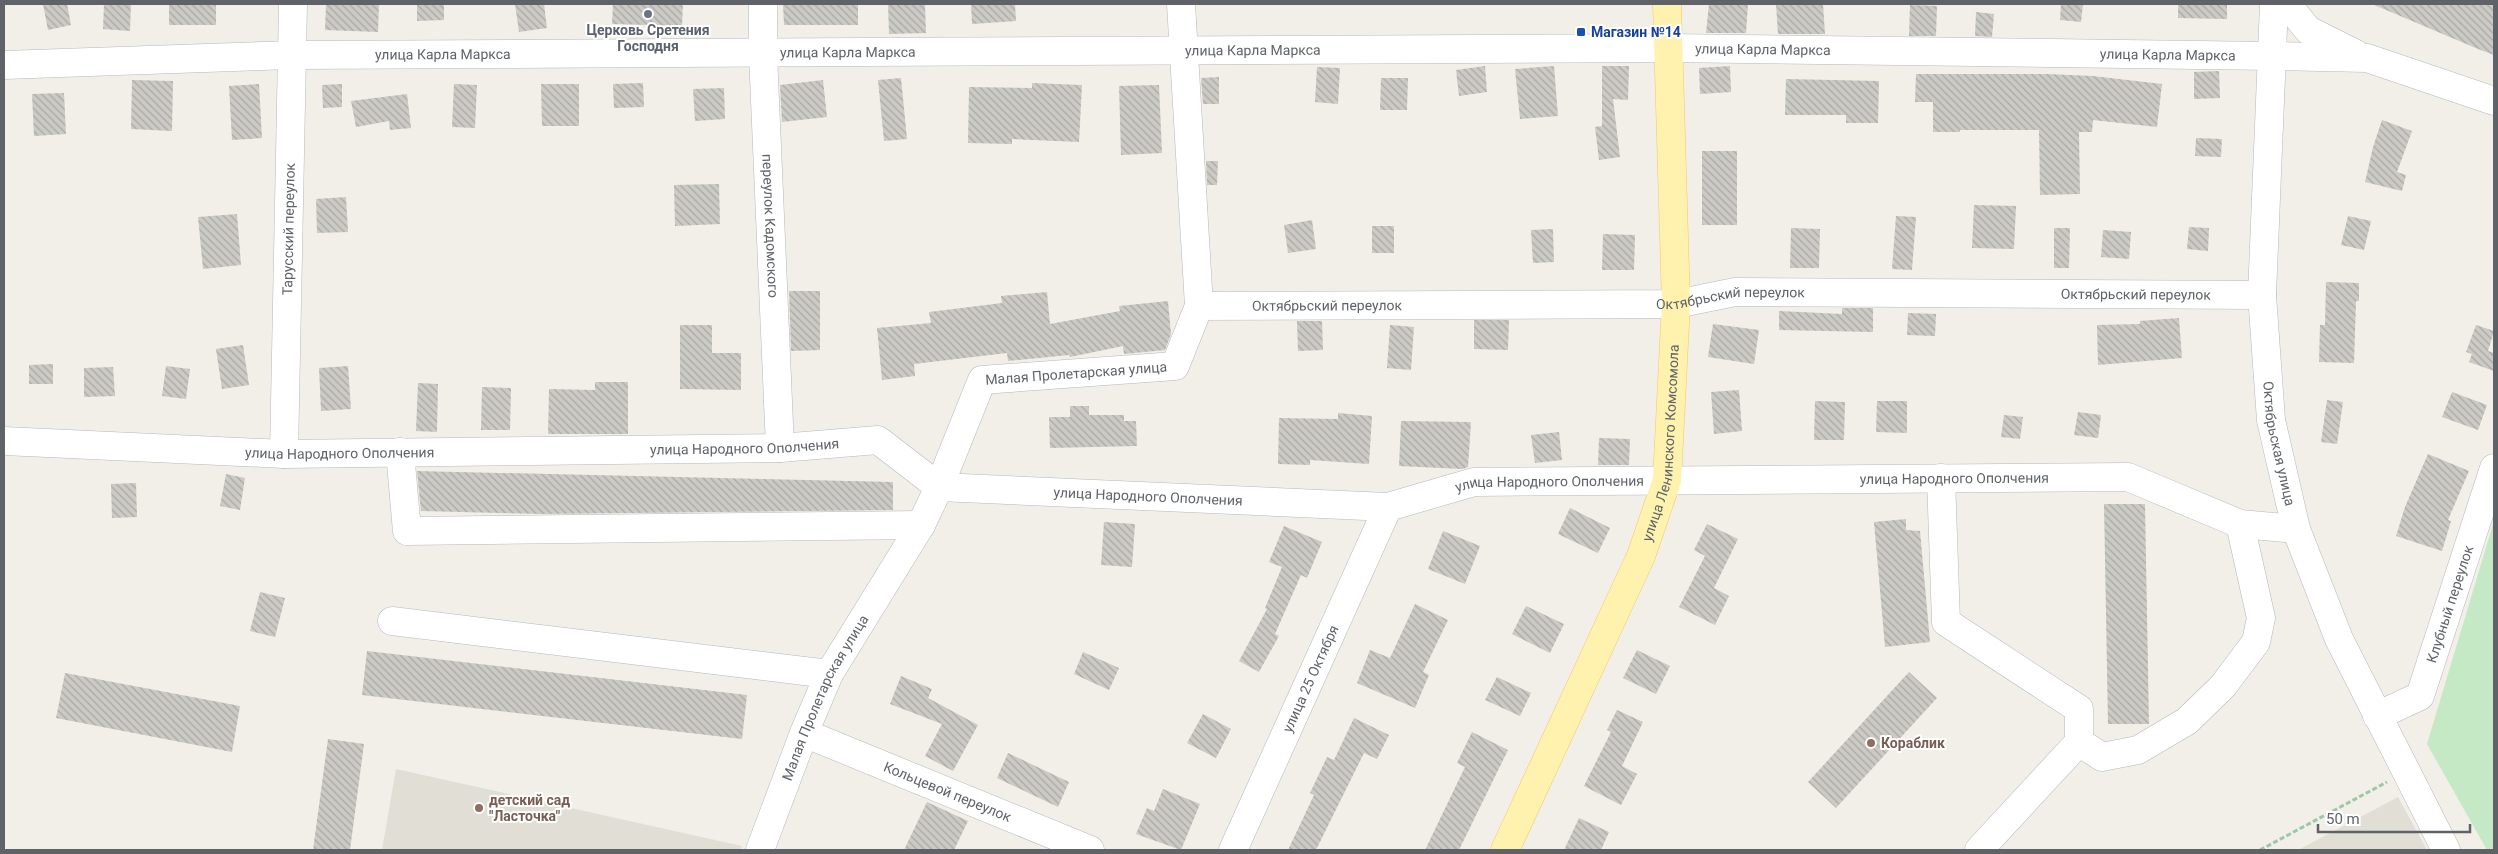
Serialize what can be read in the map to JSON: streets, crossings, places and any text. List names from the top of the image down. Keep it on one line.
{"streets":{"main road":["улица Ленинского Комсомола"],"street":["улица Карла Маркса","переулок Кадомского","Тарусский переулок","Октябрьский переулок","Малая Пролетарская улица","Октябрьская улица","улица Народного Ополчения","Клубный переулок","улица 25 Октября","Кольцевой переулок"]},"crossings":[["улица Карла Маркса","переулок Кадомского"],["улица Карла Маркса","Тарусский переулок"],["улица Карла Маркса","Малая Пролетарская улица"],["улица Карла Маркса","улица Ленинского Комсомола"],["улица Карла Маркса","Октябрьская улица"],["переулок Кадомского","улица Народного Ополчения"],["Тарусский переулок","улица Народного Ополчения"],["Октябрьский переулок","Малая Пролетарская улица"],["Октябрьский переулок","улица Ленинского Комсомола"],["Октябрьский переулок","Октябрьская улица"],["Малая Пролетарская улица","улица Народного Ополчения"],["Малая Пролетарская улица","Кольцевой переулок"],["улица Ленинского Комсомола","улица Народного Ополчения"],["Октябрьская улица","улица Народного Ополчения"],["Октябрьская улица","Клубный переулок"],["улица Народного Ополчения","улица 25 Октября"]],"places":{"other":["Церковь Сретения Господня","Кораблик","детский сад \"Ласточка\""],"transit":["Магазин №14"]},"scale_bar":"50 m"}
